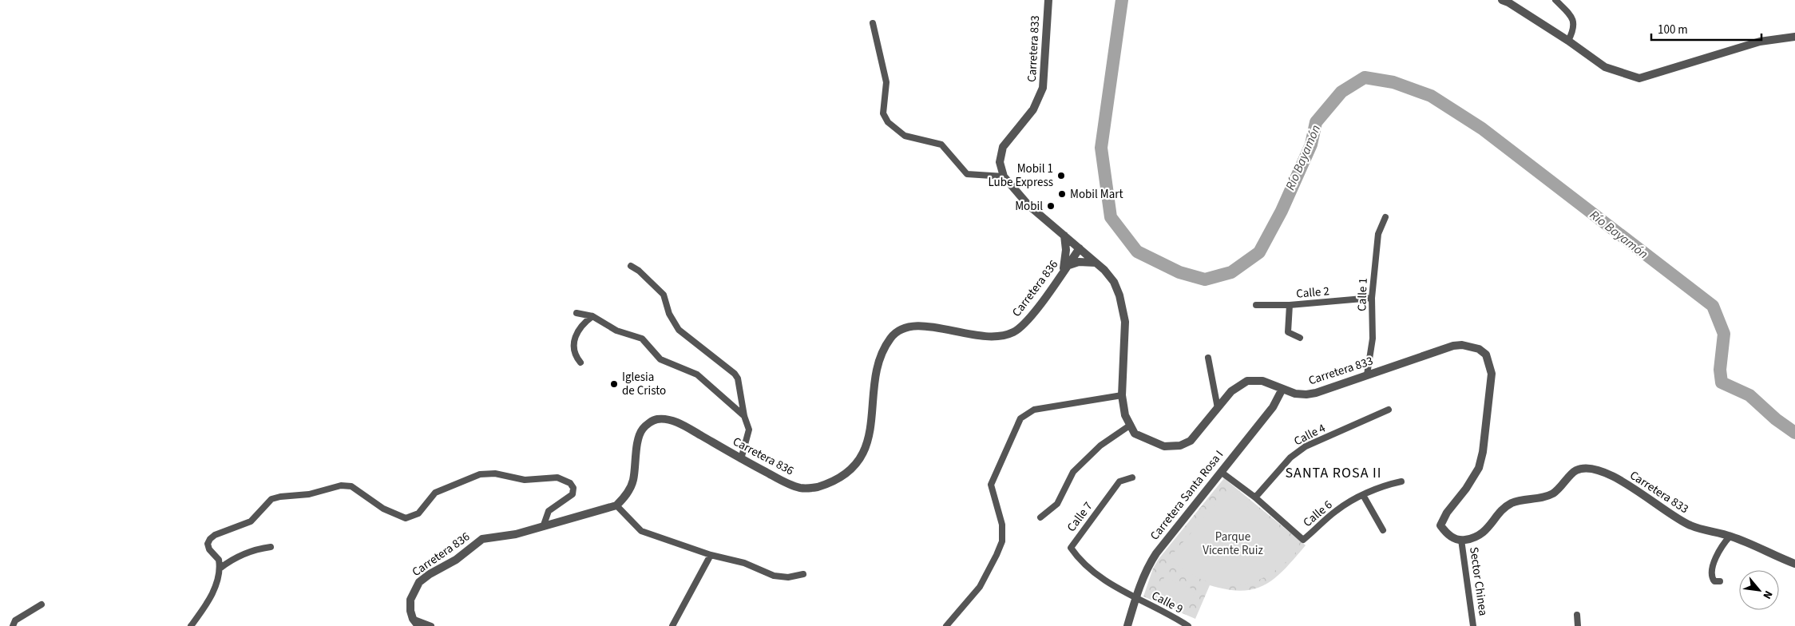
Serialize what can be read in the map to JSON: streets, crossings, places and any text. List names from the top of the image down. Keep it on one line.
{"streets":{"street":["Carretera 833","Carretera 836","Calle 2","Calle 1","Calle 4","Carretera Santa Rosa I","Calle 6","Calle 7","Sector Chinea","Calle 9"]},"crossings":[["Carretera 833","Carretera 836"],["Carretera 833","Calle 1"],["Carretera 833","Carretera Santa Rosa I"],["Carretera 833","Sector Chinea"],["Calle 2","Calle 1"],["Calle 4","Calle 6"],["Carretera Santa Rosa I","Calle 6"],["Carretera Santa Rosa I","Calle 7"],["Carretera Santa Rosa I","Calle 9"],["Calle 7","Calle 9"]],"districts":["SANTA ROSA II"],"water":["Río Bayamón"],"parks":["Parque Vicente Ruiz"],"places":["Mobil 1 Lube Express","Mobil Mart","Mobil","Iglesia de Cristo"],"scale_bar":"100 m","north":"bottom right"}
